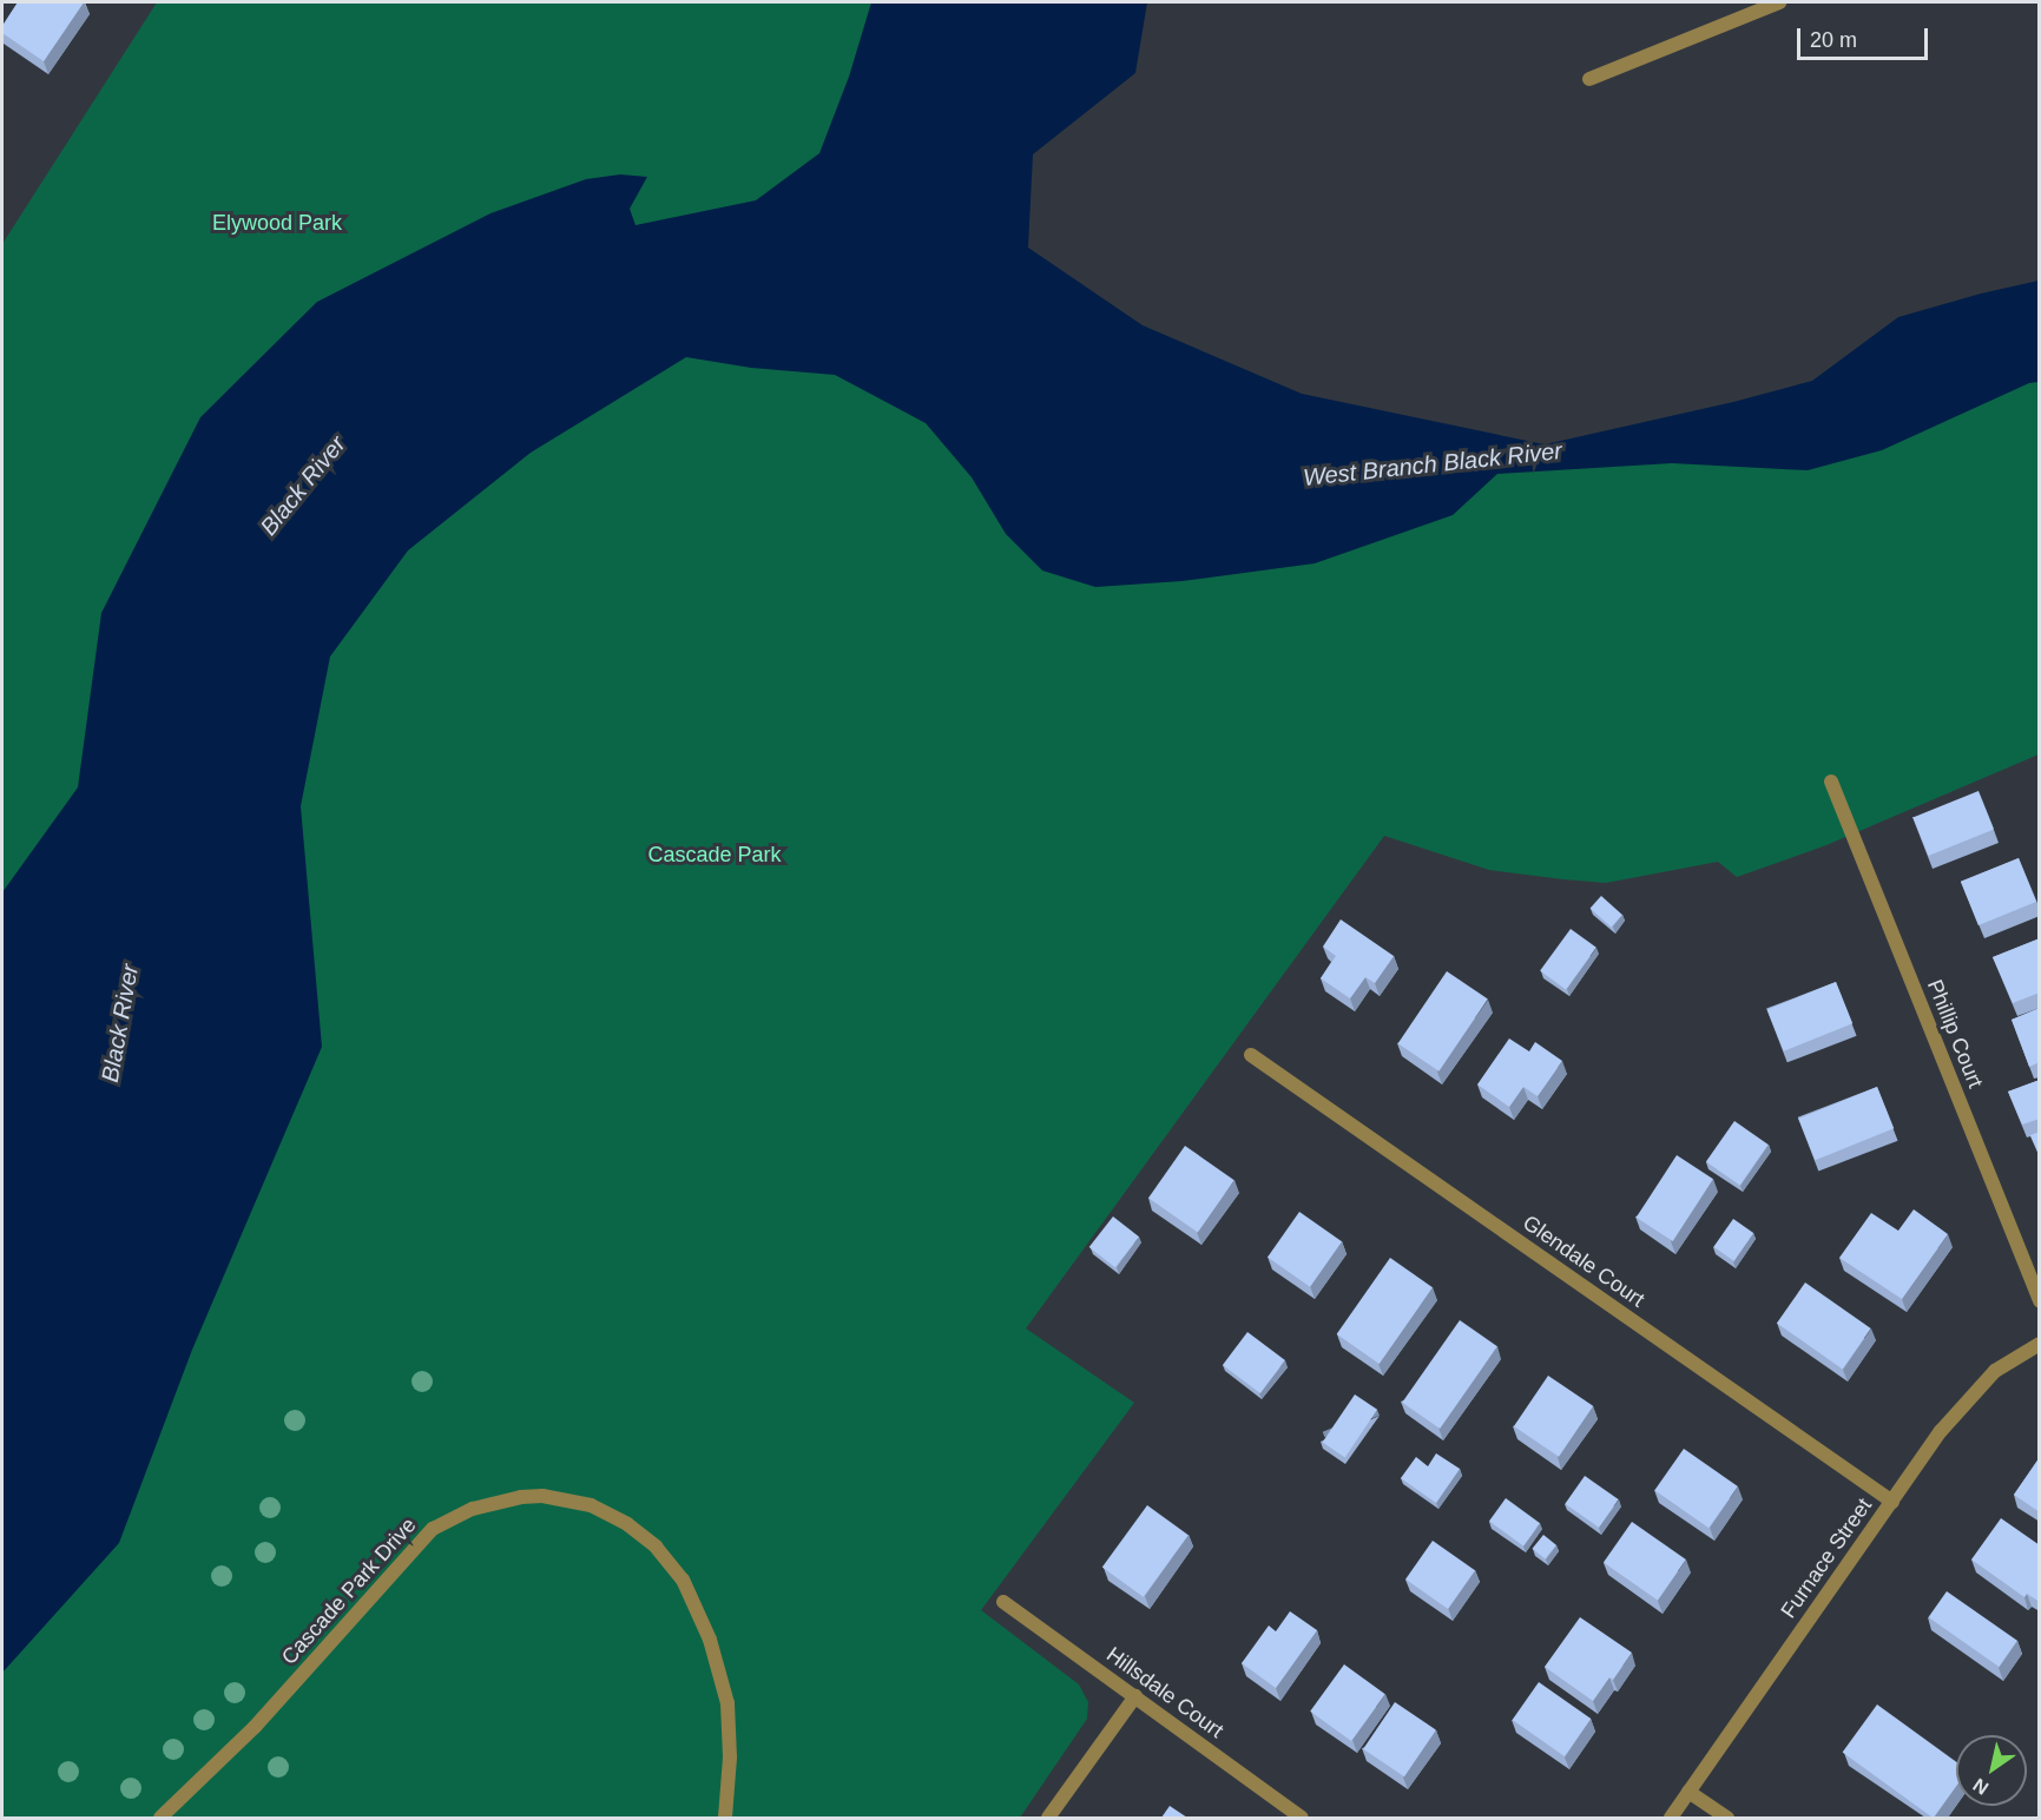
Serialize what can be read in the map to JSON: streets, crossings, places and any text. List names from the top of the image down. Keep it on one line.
{"streets":{"street":["Phillip Court","Glendale Court","Furnace Street","Cascade Park Drive","Hillsdale Court"]},"crossings":[["Glendale Court","Furnace Street"]],"water":["West Branch Black River","Black River"],"parks":["Elywood Park","Cascade Park"],"scale_bar":"20 m","north":"bottom left"}
